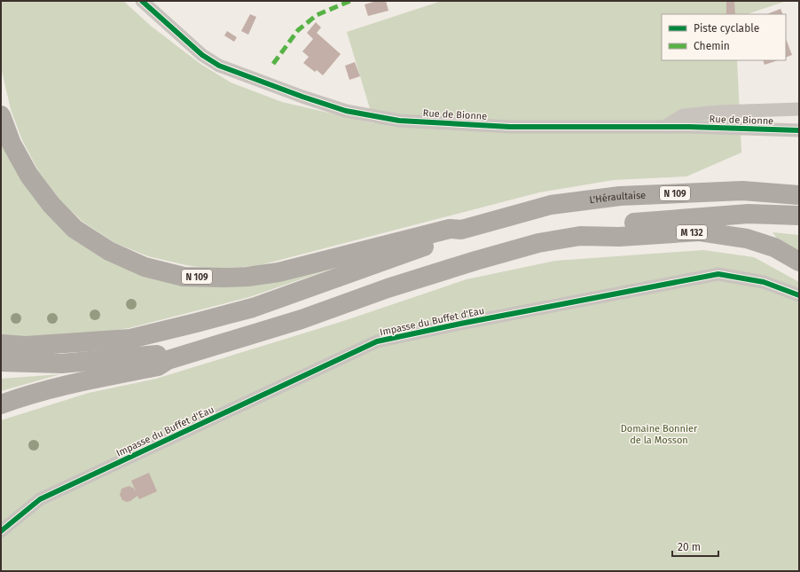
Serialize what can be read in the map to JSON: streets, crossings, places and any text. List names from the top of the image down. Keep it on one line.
{"streets":{"highway":["N 109","L'Héraultaise","M 132"],"street":["Rue de Bionne","Impasse du Buffet d'Eau"]},"crossings":[["N 109","L'Héraultaise"]],"parks":["Domaine Bonnier de la Mosson"],"legend":["Piste cyclable","Chemin"],"scale_bar":"20 m"}
